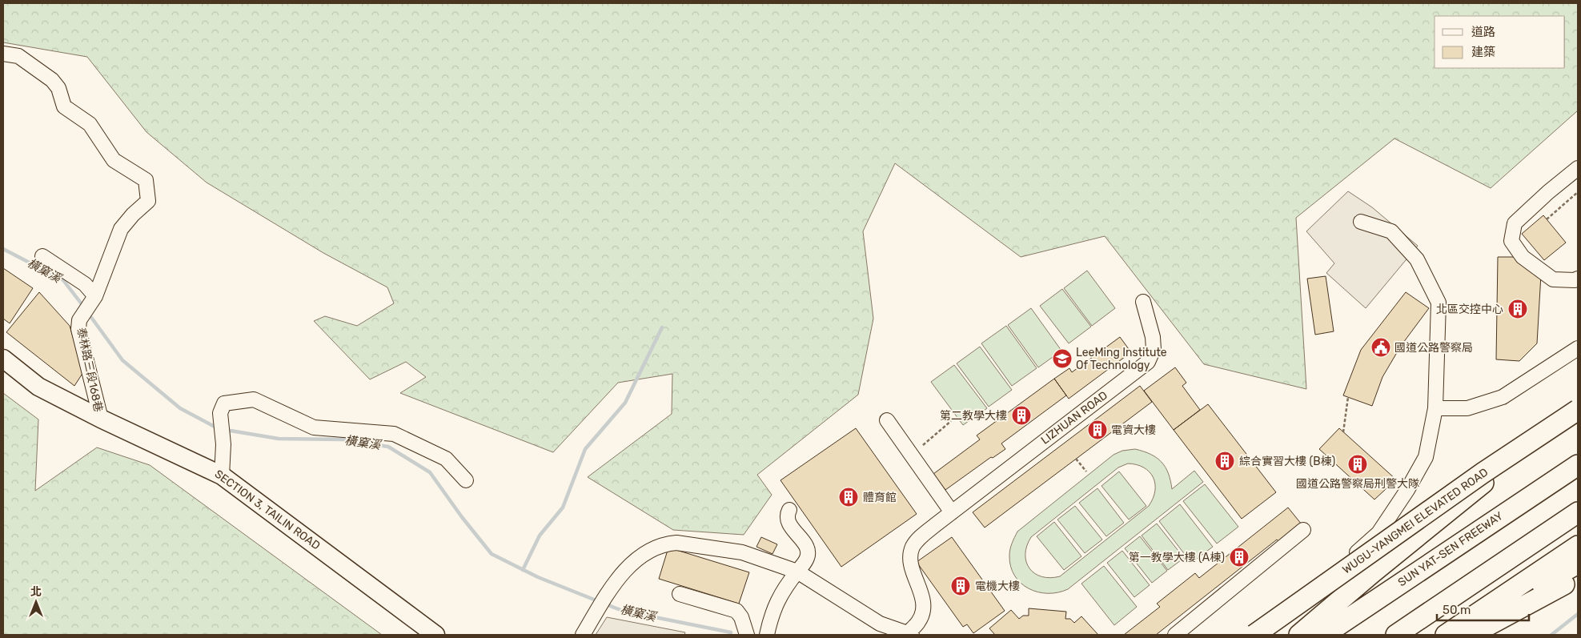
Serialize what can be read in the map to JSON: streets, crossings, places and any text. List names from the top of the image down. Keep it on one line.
{"streets":{"highway":["WUGU-YANGMEI ELEVATED ROAD","SUN YAT-SEN FREEWAY"],"main road":["SECTION 3, TAILIN ROAD"],"lane":["泰林路三段168巷","LIZHUAN ROAD"]},"crossings":[["泰林路三段168巷","SECTION 3, TAILIN ROAD"]],"water":["橫窠溪"],"places":{"building":["北區交控中心","第二教學大樓","電資大樓","綜合實習大樓 (B棟)","國道公路警察局刑警大隊","體育館","第一教學大樓 (A棟)","電機大樓"],"public building":["國道公路警察局"],"school or university":["LeeMing Institute Of Technology"]},"legend":["道路","建築"],"scale_bar":"50 m","north":"top"}
